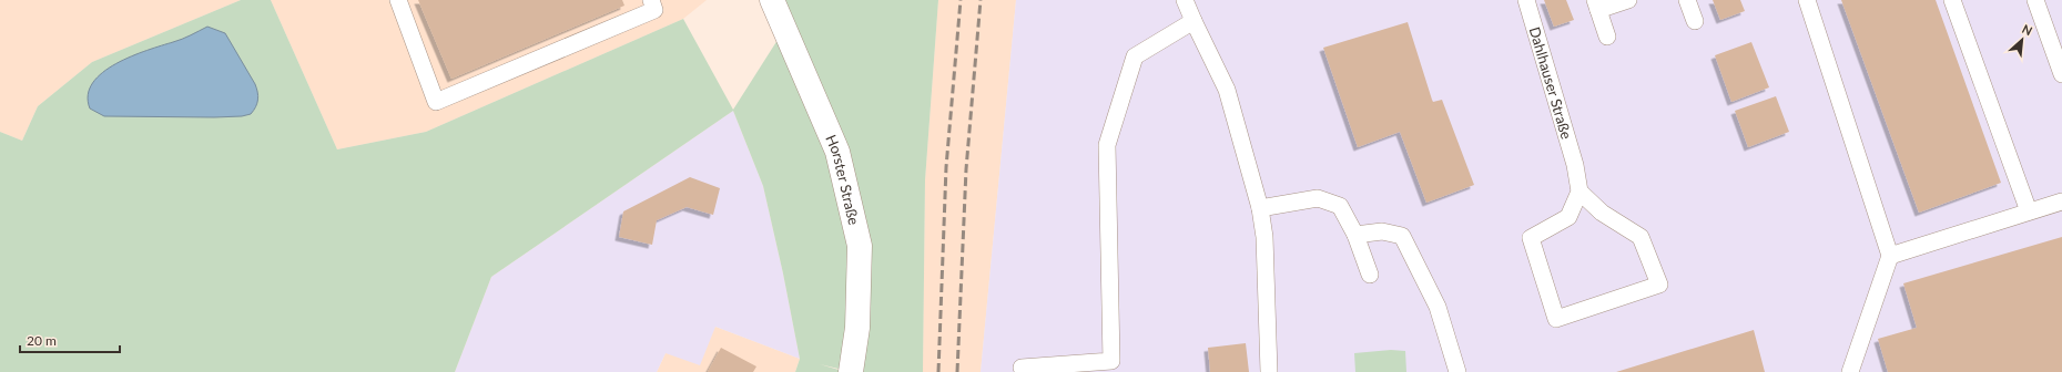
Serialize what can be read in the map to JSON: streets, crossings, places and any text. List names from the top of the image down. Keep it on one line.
{"streets":{"street":["Horster Straße"],"lane":["Dahlhauser Straße"]},"scale_bar":"20 m","north":"top right"}
